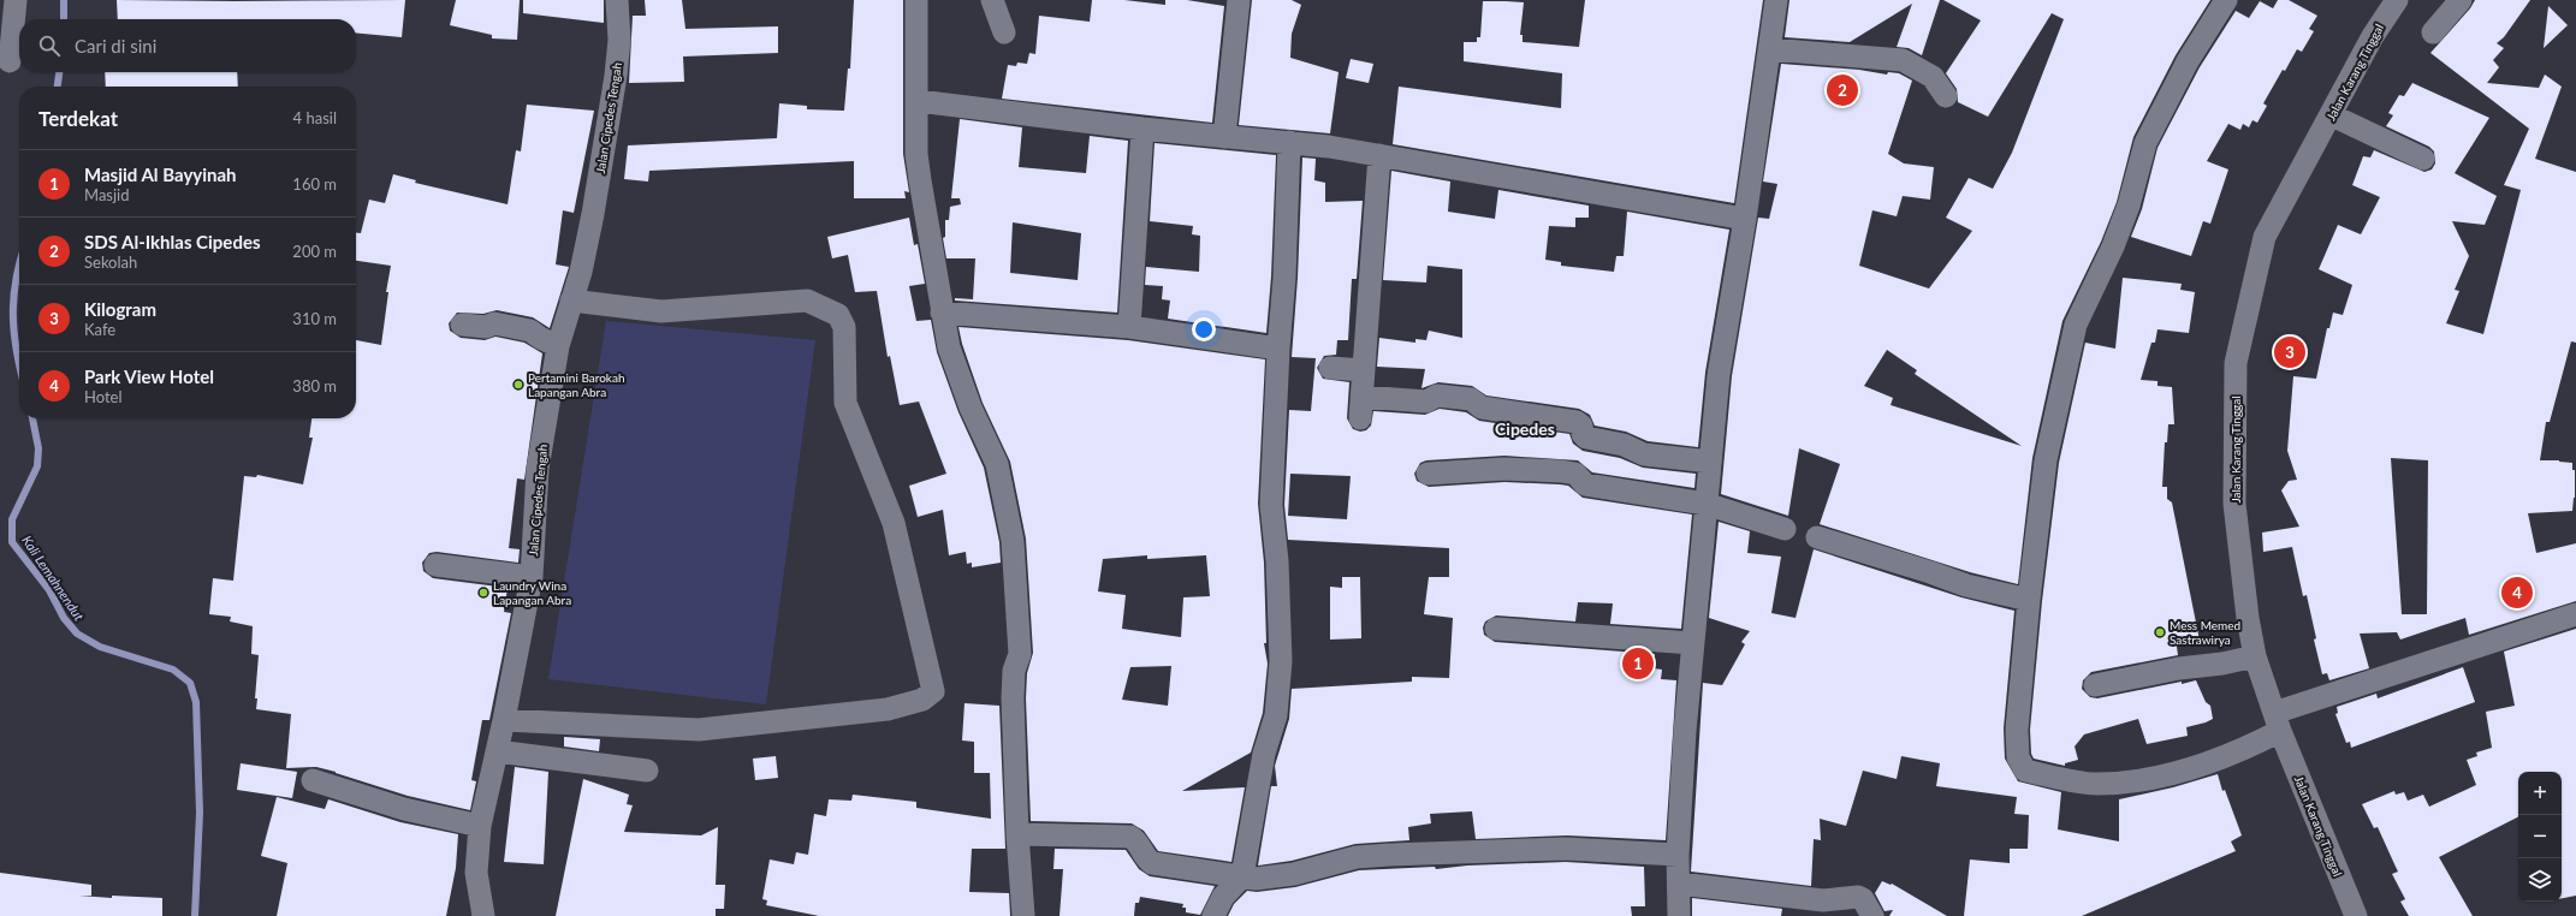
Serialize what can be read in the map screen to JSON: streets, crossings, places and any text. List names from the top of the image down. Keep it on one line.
{"streets":{"street":["Jalan Karang Tinggal","Jalan Cipedes Tengah"]},"districts":["Cipedes"],"water":["Kali Lemahnendut"],"places":["Pertamini Barokah Lapangan Abra","Laundry Wina Lapangan Abra","Mess Memed Sastrawirya"],"page":{"search":"Cari di sini","pins":["2","3","4","1"],"heading":["Terdekat","4 hasil"],"list":[{"mark":"1","name":"Masjid Al Bayyinah","note":"Masjid","value":"160 m"},{"mark":"2","name":"SDS Al-Ikhlas Cipedes","note":"Sekolah","value":"200 m"},{"mark":"3","name":"Kilogram","note":"Kafe","value":"310 m"},{"mark":"4","name":"Park View Hotel","note":"Hotel","value":"380 m"}],"map_buttons":["+","−"]}}
